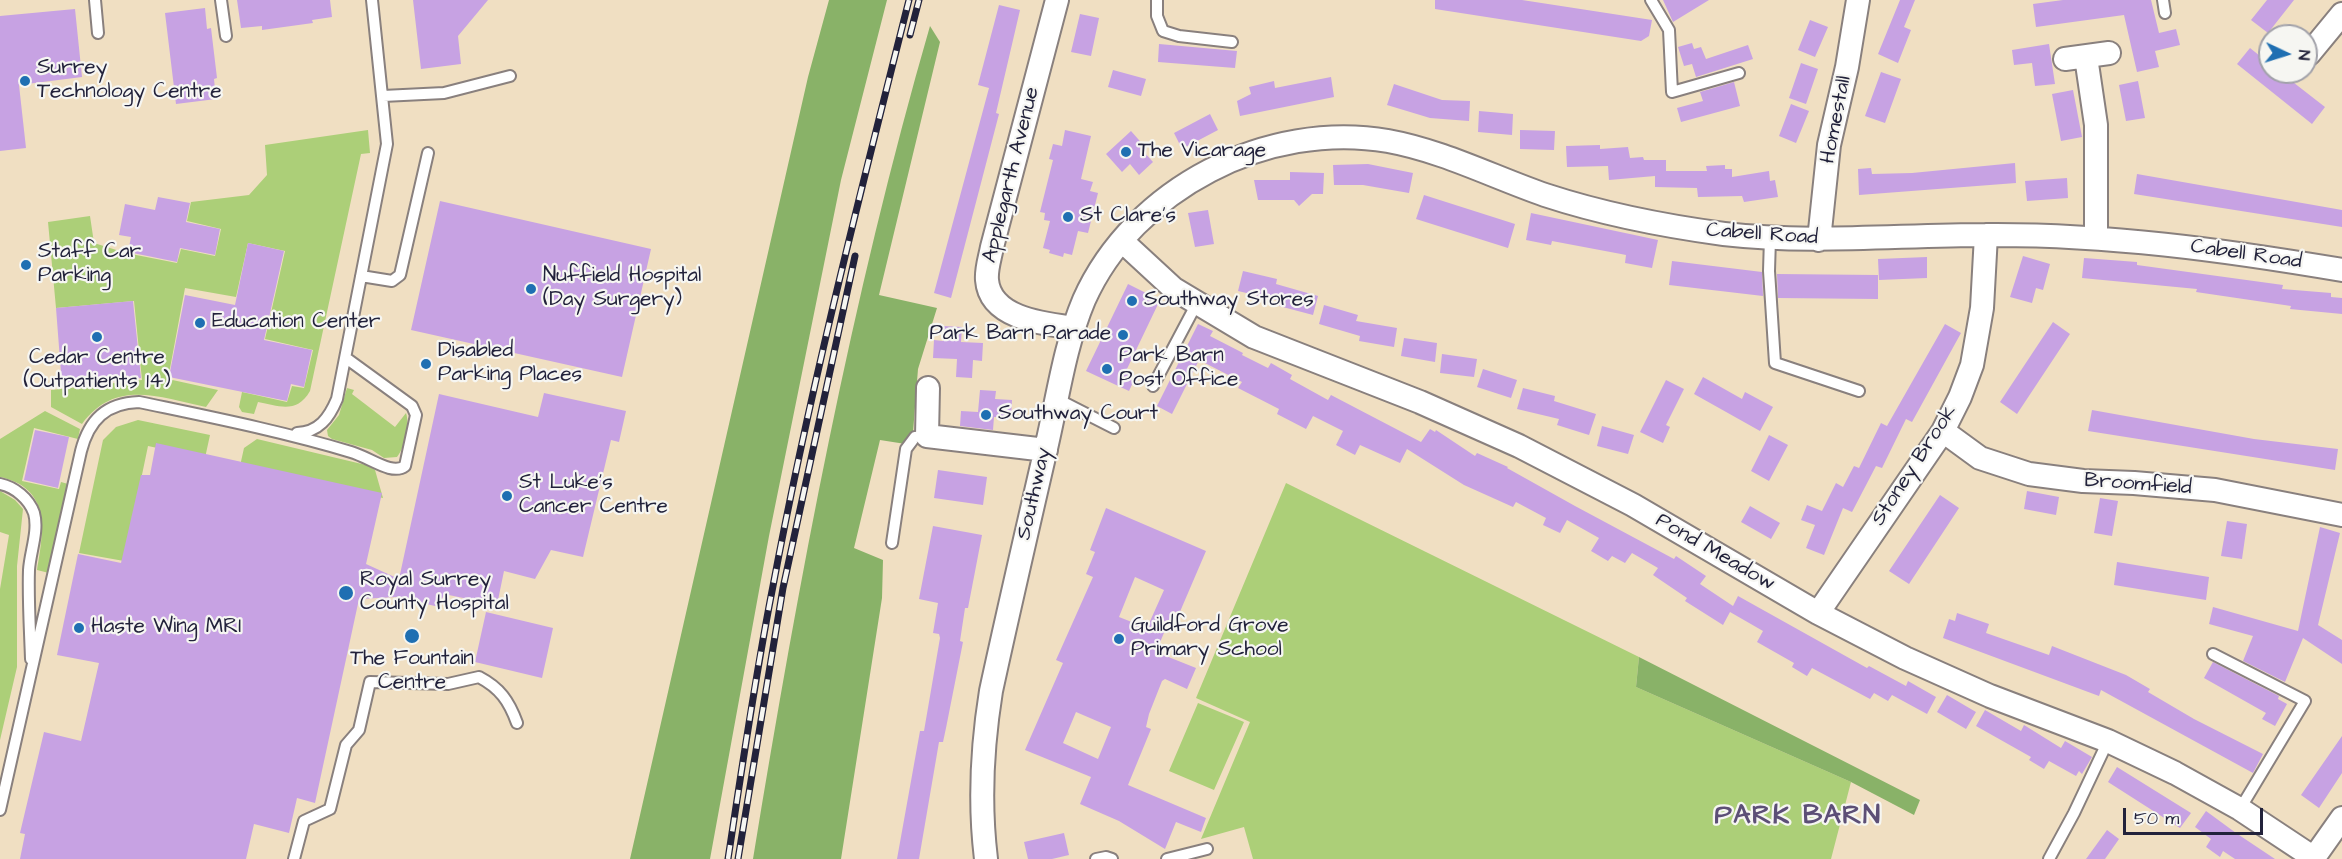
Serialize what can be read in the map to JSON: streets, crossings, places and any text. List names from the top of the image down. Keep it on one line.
{"streets":{"street":["Homestall","Applegarth Avenue","Cabell Road","Stoney Brook","Broomfield","Southway","Pond Meadow"]},"crossings":[["Homestall","Cabell Road"],["Applegarth Avenue","Southway"],["Cabell Road","Stoney Brook"],["Cabell Road","Southway"],["Stoney Brook","Broomfield"],["Stoney Brook","Pond Meadow"],["Southway","Pond Meadow"]],"districts":["PARK BARN"],"places":["Surrey Technology Centre","The Vicarage","St Clare's","Staff Car Parking","Nuffield Hospital (Day Surgery)","Southway Stores","Education Center","Park Barn Parade","Cedar Centre (Outpatients 14)","Disabled Parking Places","Park Barn Post Office","Southway Court","St Luke's Cancer Centre","Royal Surrey County Hospital","Haste Wing MRI","The Fountain Centre","Guildford Grove Primary School"],"scale_bar":"50 m","north":"right"}
